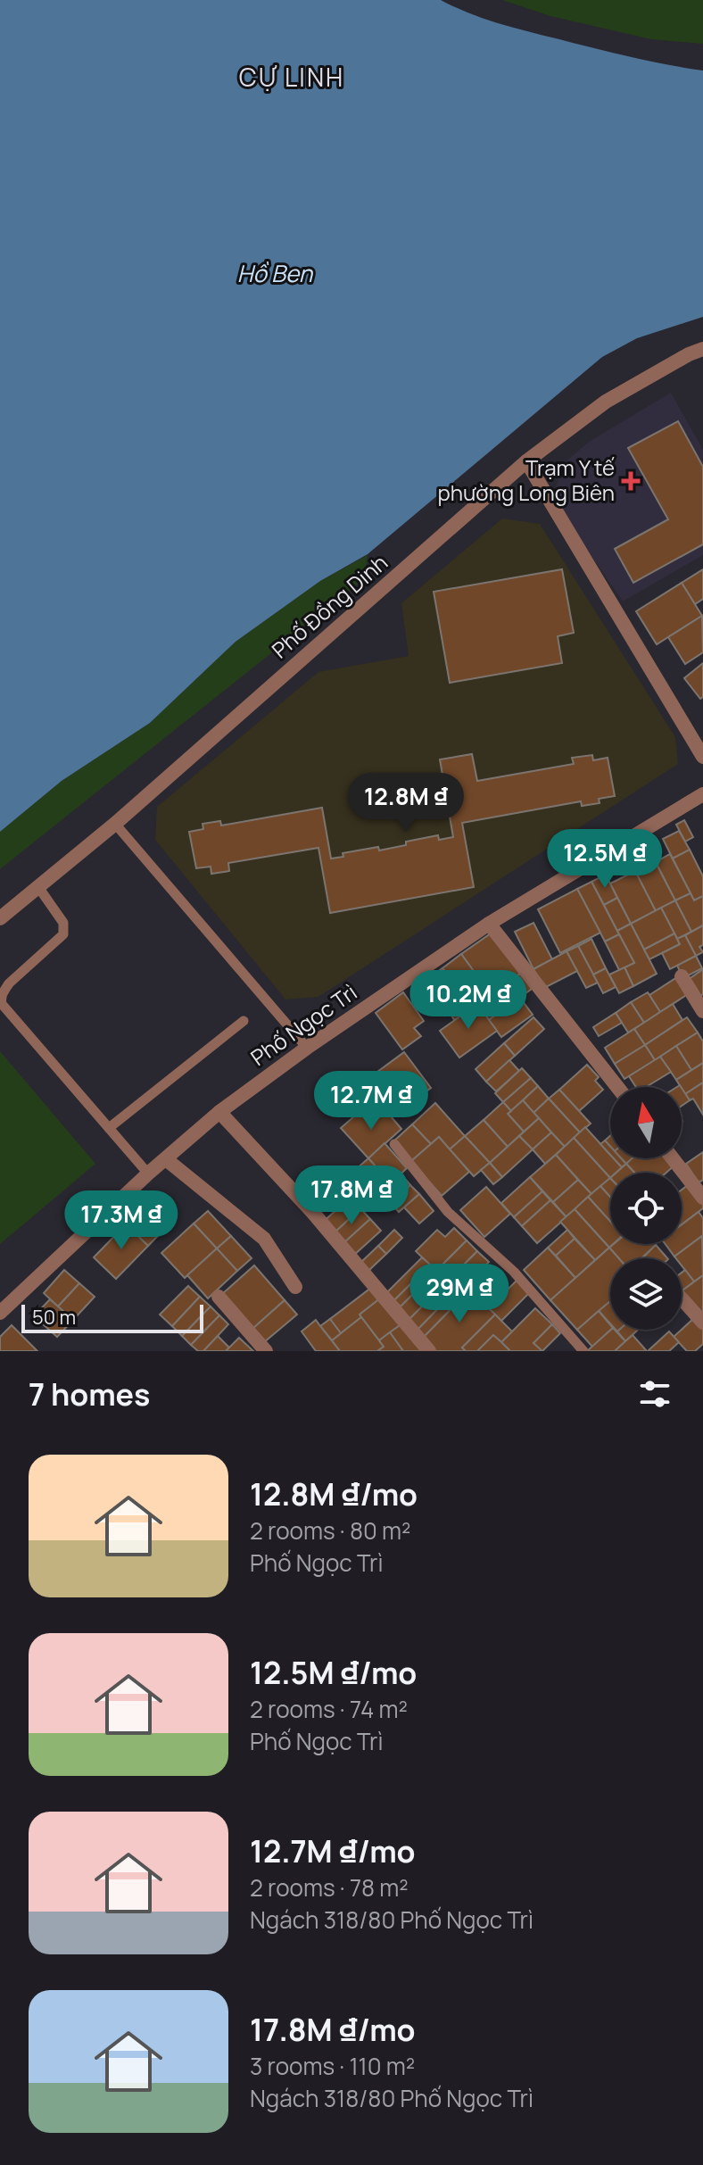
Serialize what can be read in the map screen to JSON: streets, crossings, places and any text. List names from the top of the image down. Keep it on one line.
{"streets":{"street":["Phố Đồng Dinh","Phố Ngọc Trì"]},"districts":["CỰ LINH"],"water":["Hồ Ben"],"places":{"health":["Trạm Y tế phường Long Biên"]},"scale_bar":"50 m","north":"top","page":{"price":["12.8M ₫","12.5M ₫","10.2M ₫","12.7M ₫","17.8M ₫","17.3M ₫","29M ₫"],"scale":"50 m","heading":"7 homes","list":[{"name":"12.8M ₫/mo","note":"2 rooms · 80 m² · Phố Ngọc Trì"},{"name":"12.5M ₫/mo","note":"2 rooms · 74 m² · Phố Ngọc Trì"},{"name":"12.7M ₫/mo","note":"2 rooms · 78 m² · Ngách 318/80 Phố Ngọc Trì"},{"name":"17.8M ₫/mo","note":"3 rooms · 110 m² · Ngách 318/80 Phố Ngọc Trì"}]}}
